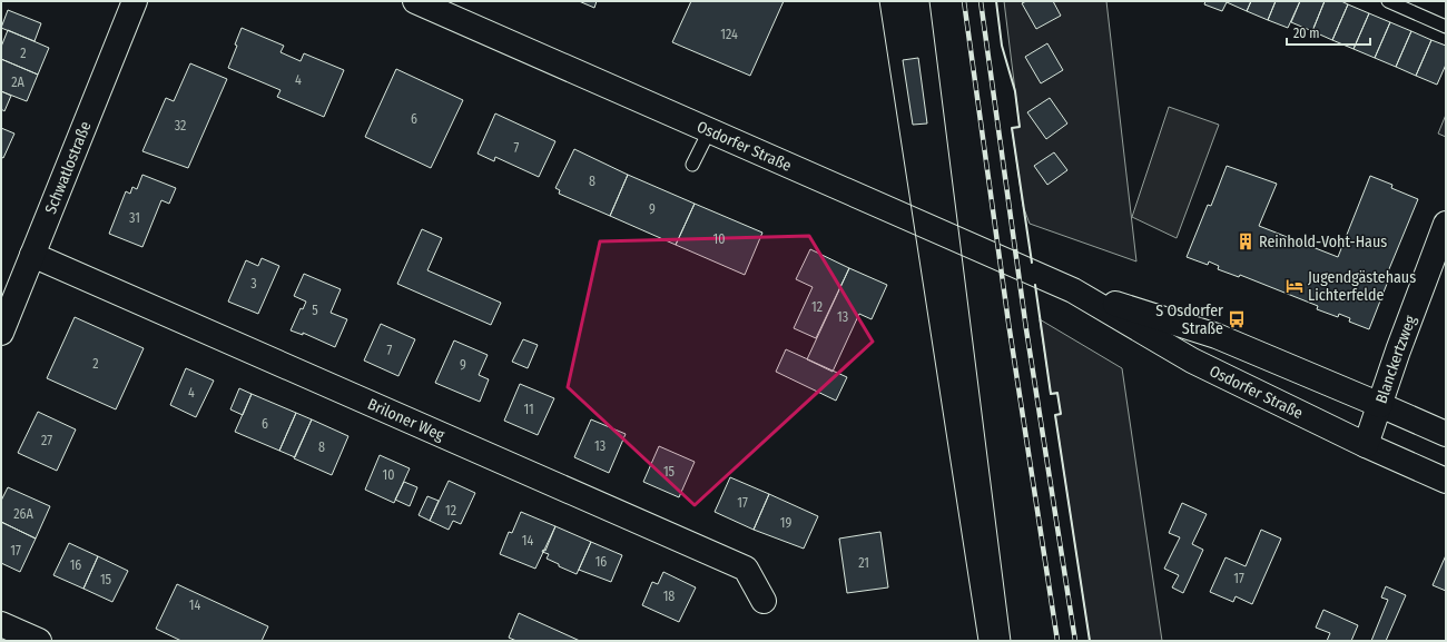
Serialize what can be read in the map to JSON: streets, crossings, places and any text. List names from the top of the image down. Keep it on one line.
{"streets":{"main road":["Osdorfer Straße","Schwatlostraße","Blanckertzweg","Briloner Weg"]},"crossings":[["Osdorfer Straße","Blanckertzweg"],["Schwatlostraße","Briloner Weg"]],"places":{"building":["Reinhold-Voht-Haus"],"hotel":["Jugendgästehaus Lichterfelde"],"bus stop":["S Osdorfer Straße"]},"house_numbers":["124","2","4","2A","6","32","7","8","9","31","10","3","12","5","13","7","2","9","4","11","6","27","13","8","15","10","17","12","26A","19","14","17","16","21","16","17","15","18","14"],"scale_bar":"20 m"}
